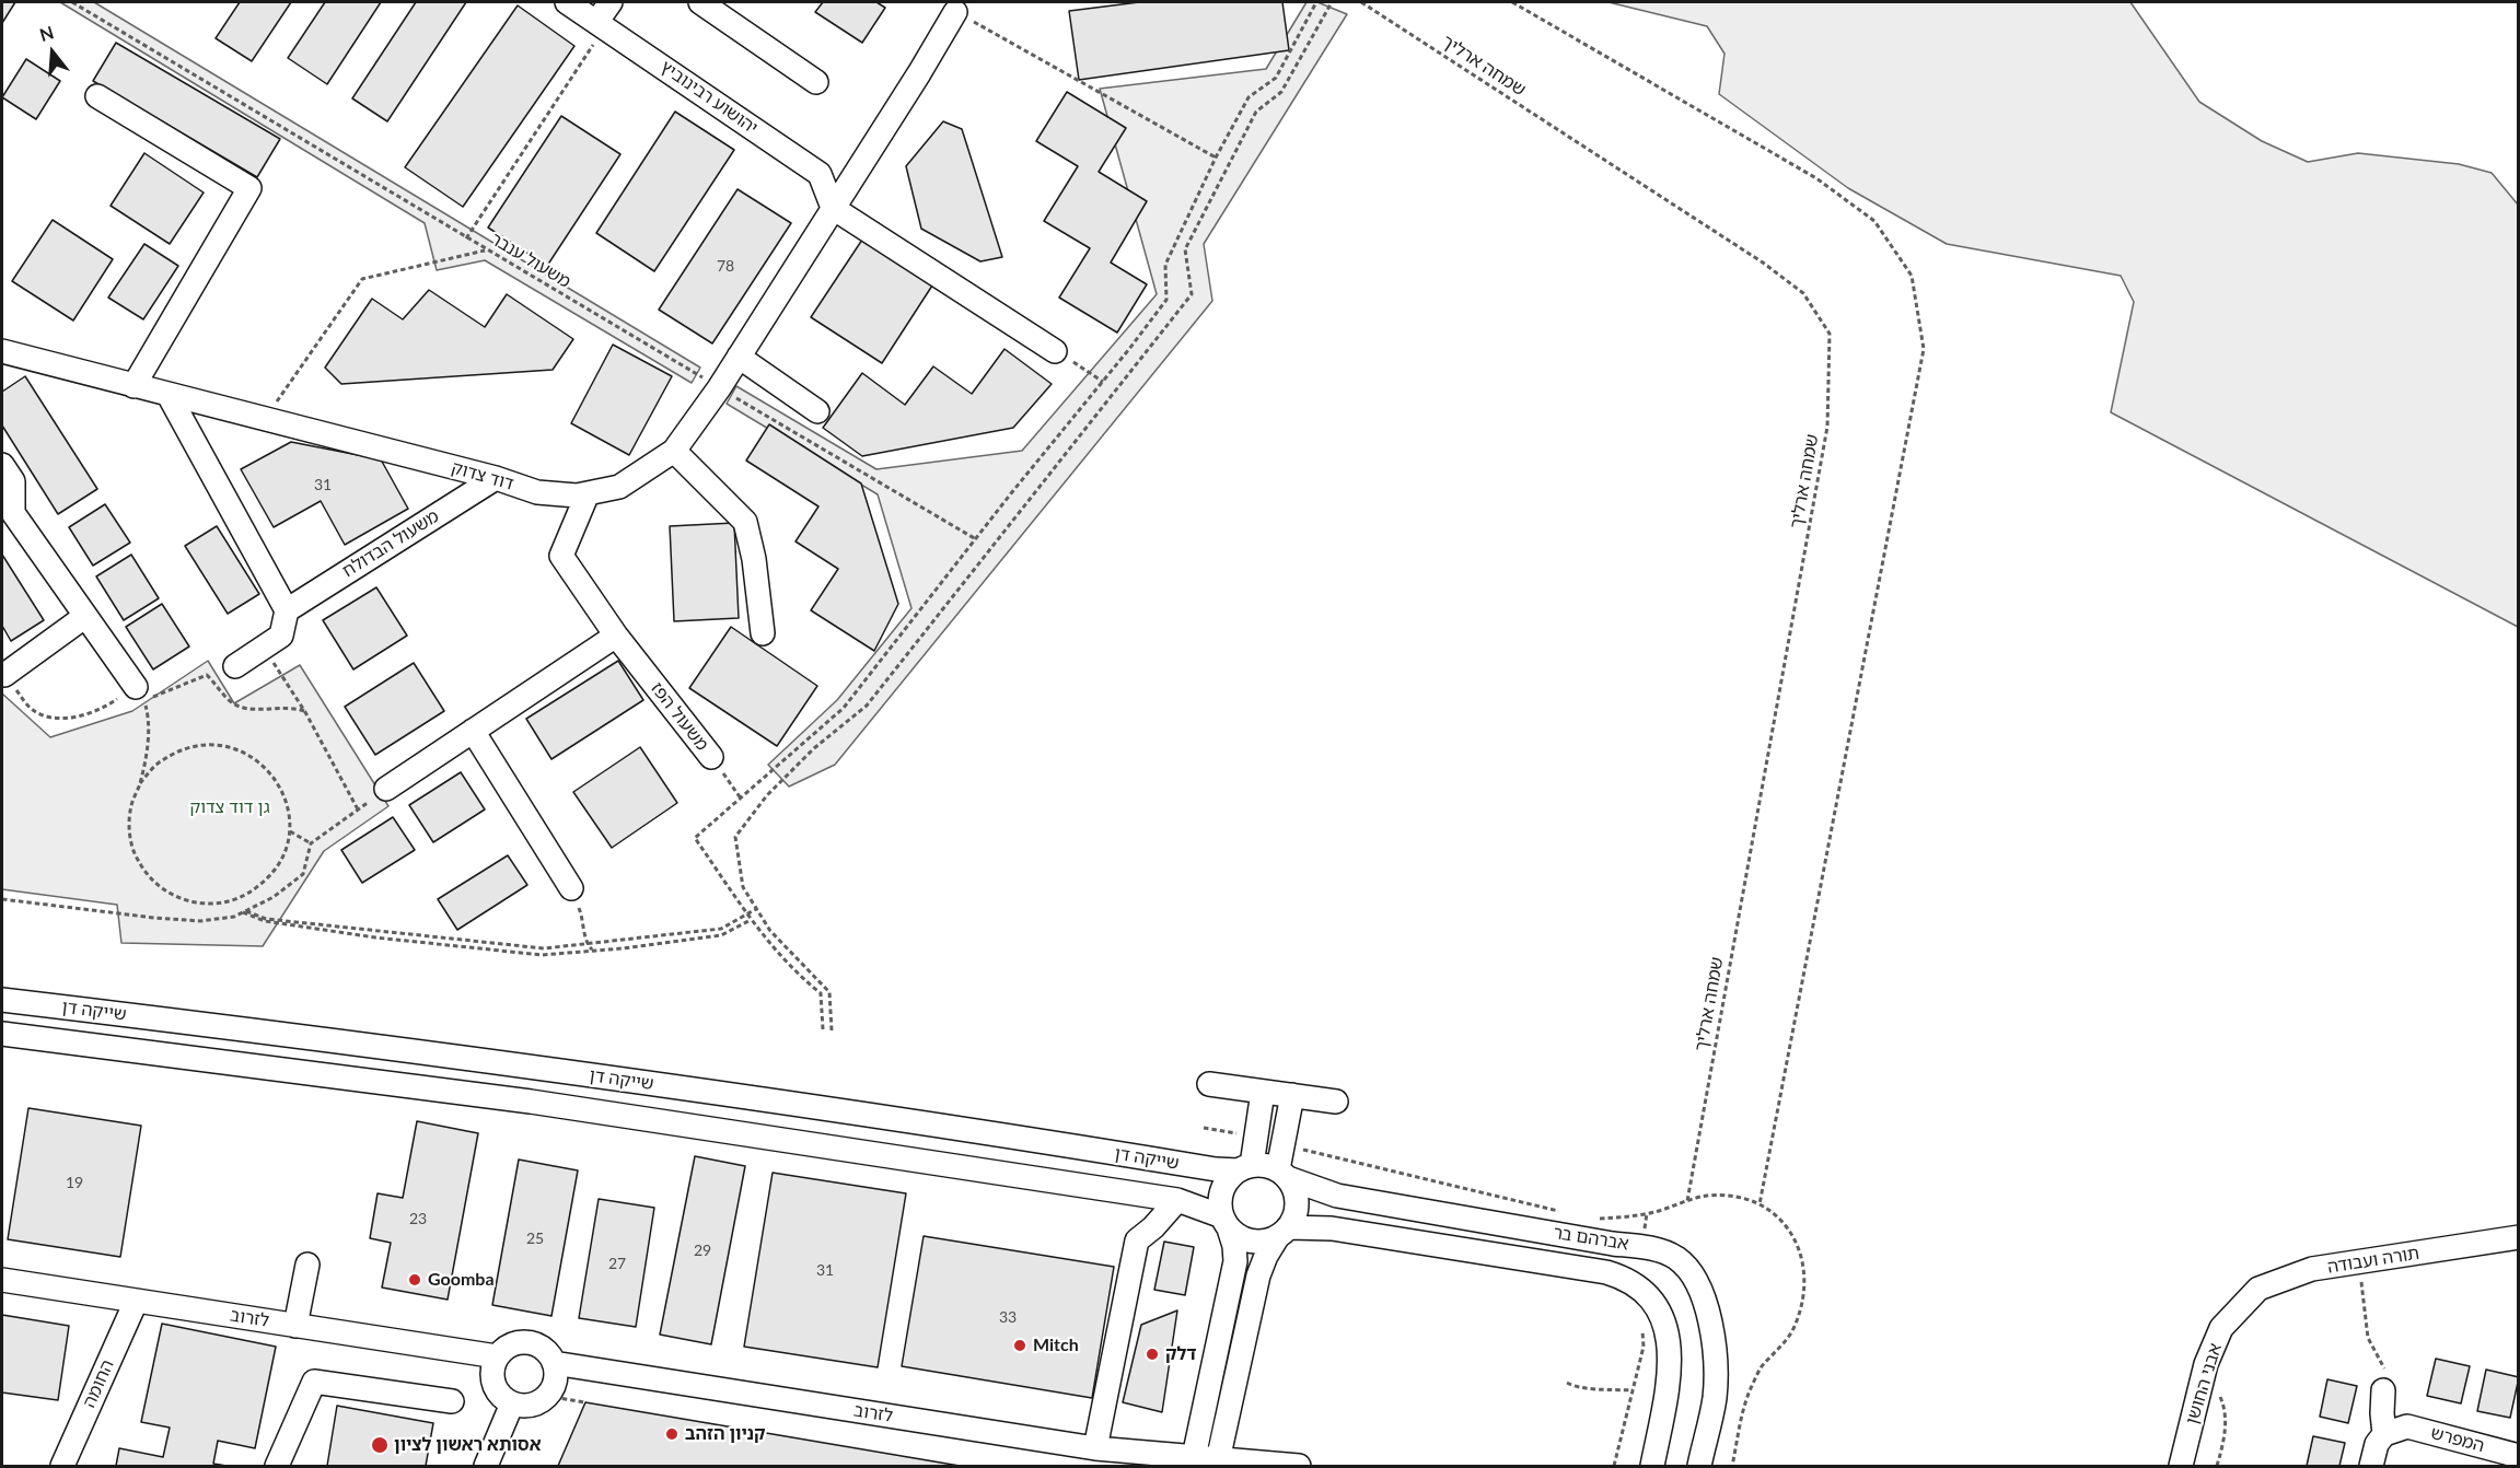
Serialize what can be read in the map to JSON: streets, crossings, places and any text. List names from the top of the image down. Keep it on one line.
{"streets":{"street":["יהושוע רבינוביץ","דוד צדוק","משעול הבדולח","משעול הפז","שייקה דן","אברהם בר","תורה ועבודה","לזרוב","החומה","אבני החושן","המפרש"],"path":["שמחה ארליך","משעול ענבר"]},"crossings":[["יהושוע רבינוביץ","דוד צדוק"],["משעול ענבר","דוד צדוק"],["דוד צדוק","משעול הבדולח"],["דוד צדוק","משעול הפז"],["שייקה דן","אברהם בר"],["תורה ועבודה","אבני החושן"],["לזרוב","החומה"]],"parks":["גן דוד צדוק"],"places":["Goomba","Mitch","דלק","קניון הזהב","אסותא ראשון לציון"],"house_numbers":["78","31","19","23","25","29","27","31","33"],"north":"top"}
